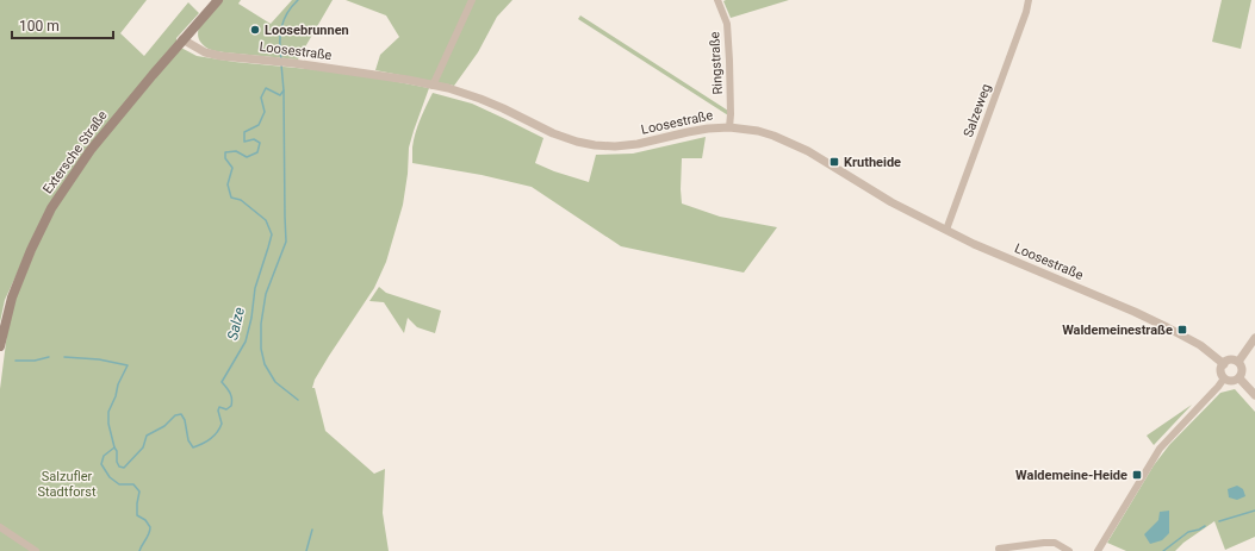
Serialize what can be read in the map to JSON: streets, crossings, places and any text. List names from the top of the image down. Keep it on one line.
{"streets":{"main road":["Extersche Straße"],"street":["Loosestraße","Ringstraße","Salzeweg"]},"crossings":[["Loosestraße","Ringstraße"],["Loosestraße","Salzeweg"],["Loosestraße","Extersche Straße"]],"water":["Salze"],"parks":["Salzufler Stadtforst"],"places":{"other":["Loosebrunnen"],"transit":["Krutheide","Waldemeinestraße","Waldemeine-Heide"]},"scale_bar":"100 m"}
